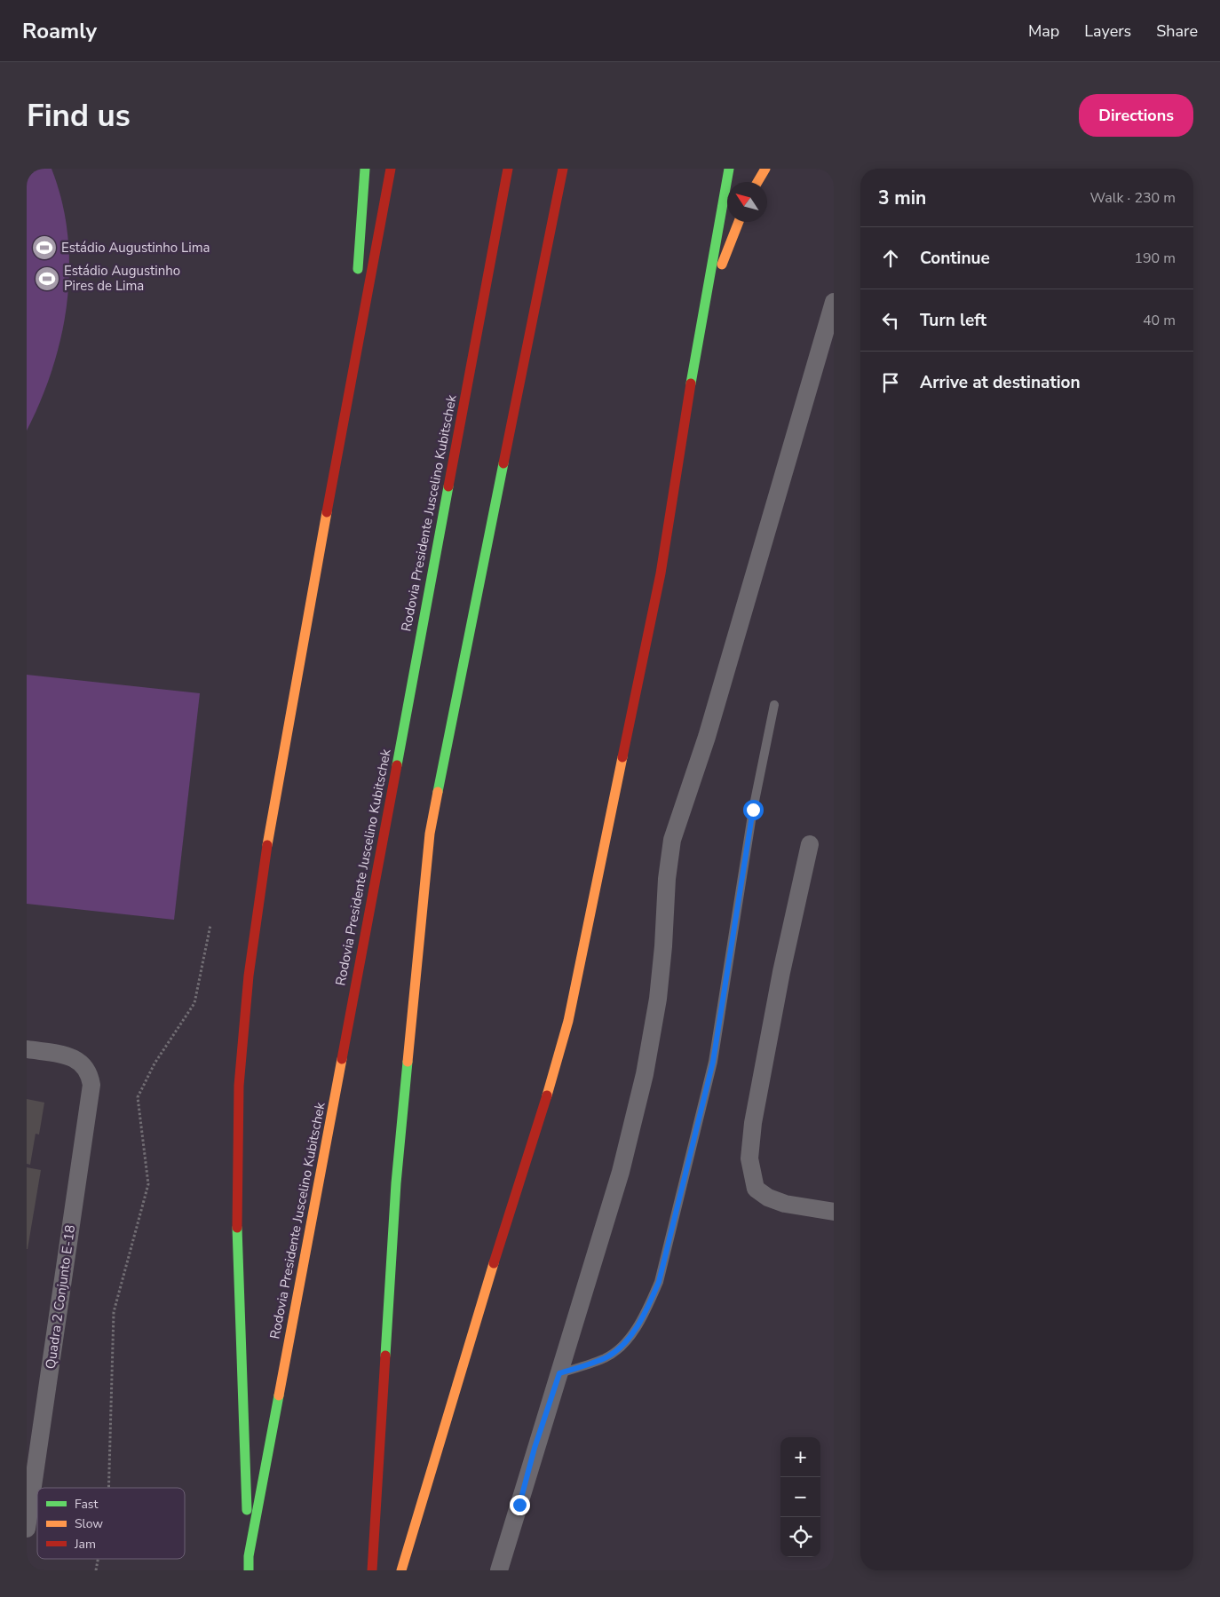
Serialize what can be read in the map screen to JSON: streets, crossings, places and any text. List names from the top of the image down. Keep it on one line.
{"streets":{"highway":["Rodovia Presidente Juscelino Kubitschek"],"street":["Quadra 2 Conjunto E-18"]},"places":{"sports":["Estádio Augustinho Lima","Estádio Augustinho Pires de Lima"]},"legend":["Fast","Slow","Jam"],"north":"top left","page":{"header":"Roamly","nav":["Map","Layers","Share"],"buttons":"Directions","title":"Find us","heading":["3 min","Walk · 230 m"],"list":[["Continue","190 m"],["Turn left","40 m"],"Arrive at destination"],"map_buttons":["+","−"]}}
